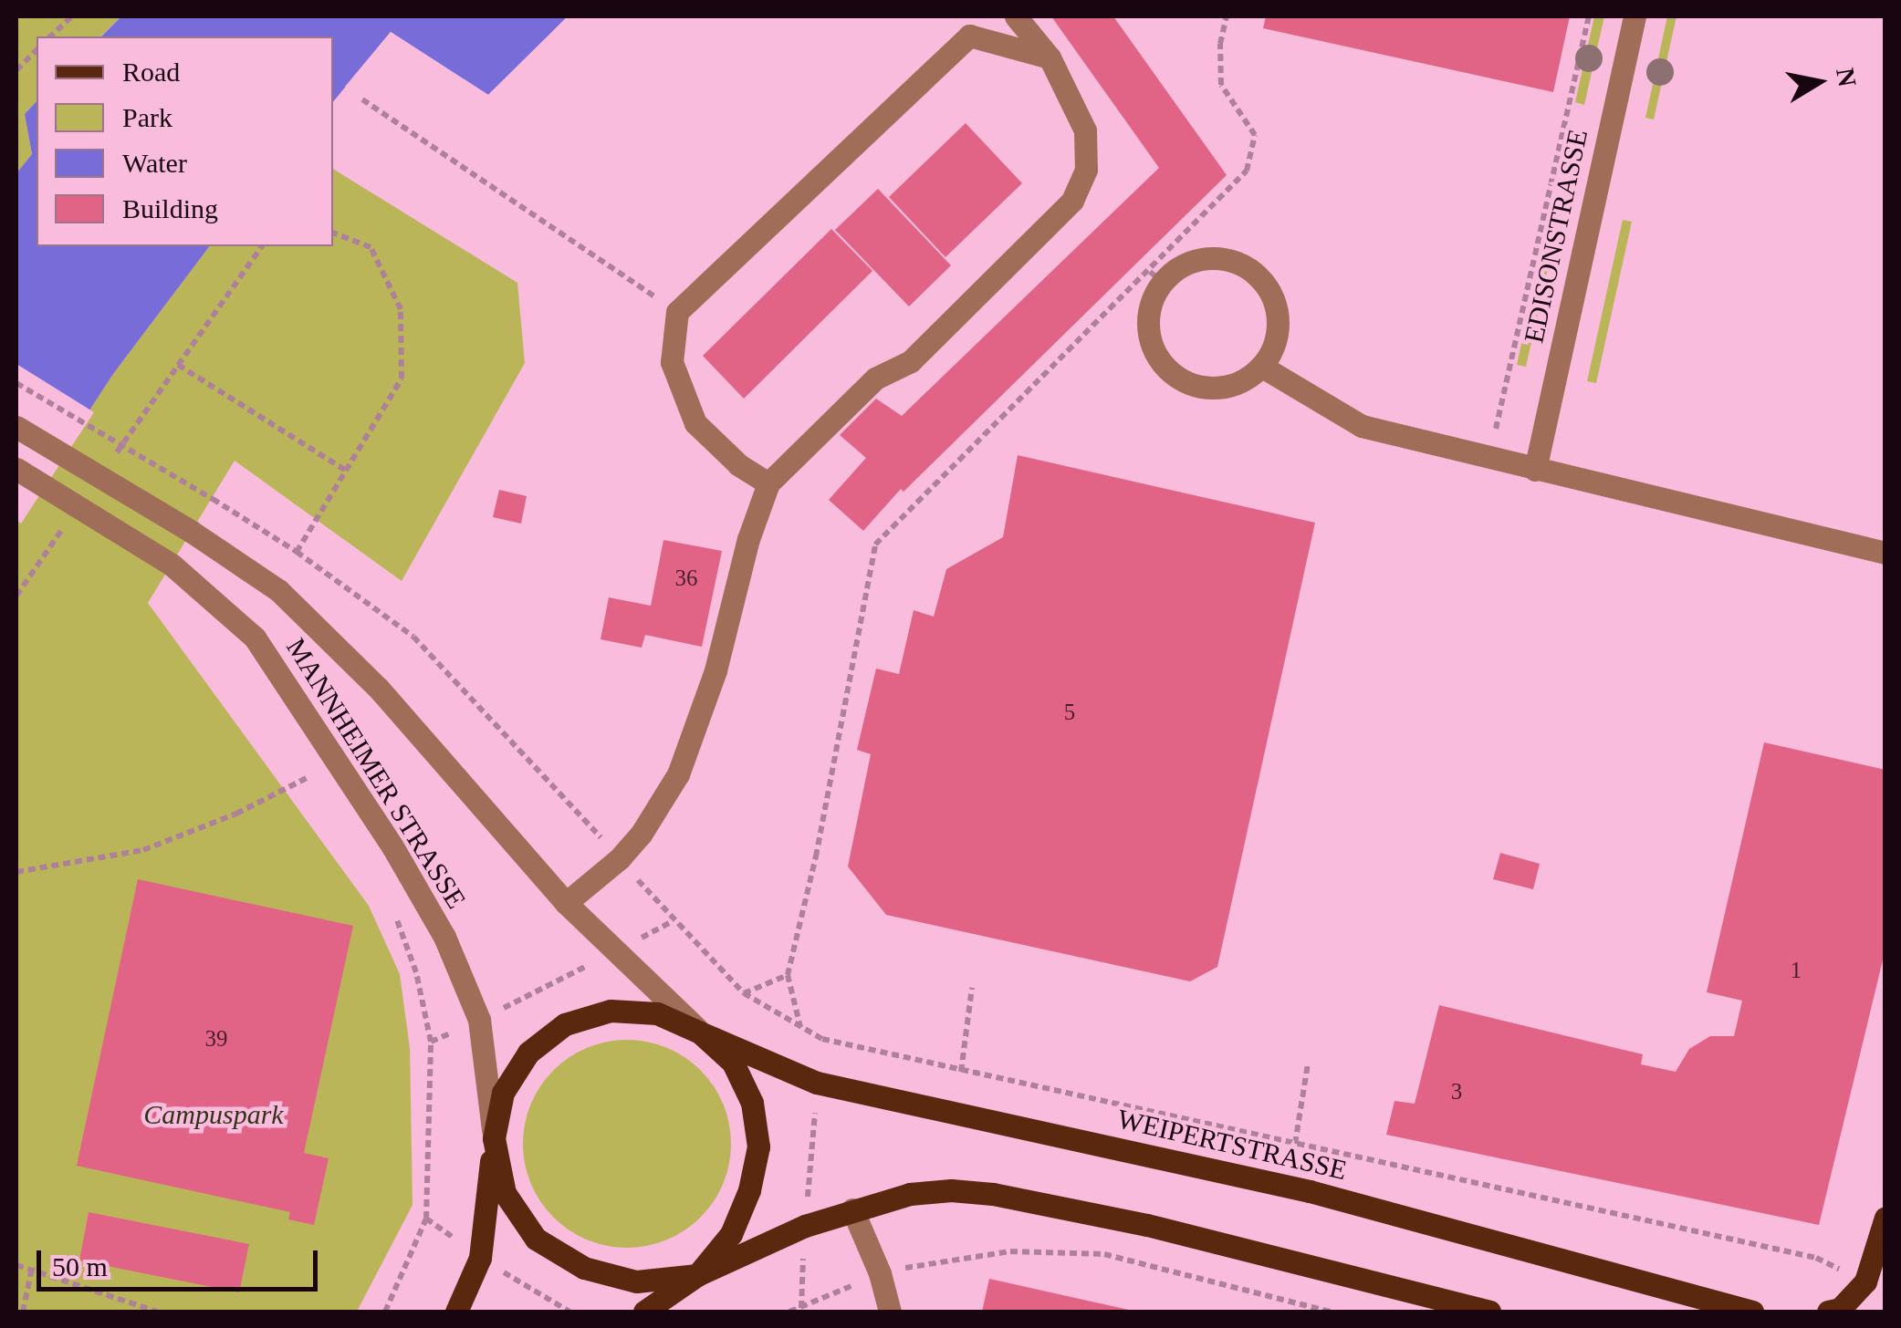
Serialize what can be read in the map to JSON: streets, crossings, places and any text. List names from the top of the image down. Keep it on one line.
{"streets":{"main road":["MANNHEIMER STRASSE","WEIPERTSTRASSE"],"street":["EDISONSTRASSE"]},"crossings":[["MANNHEIMER STRASSE","WEIPERTSTRASSE"]],"parks":["Campuspark"],"house_numbers":["36","5","1","39","3"],"legend":["Road","Park","Water","Building"],"scale_bar":"50 m","north":"right"}
